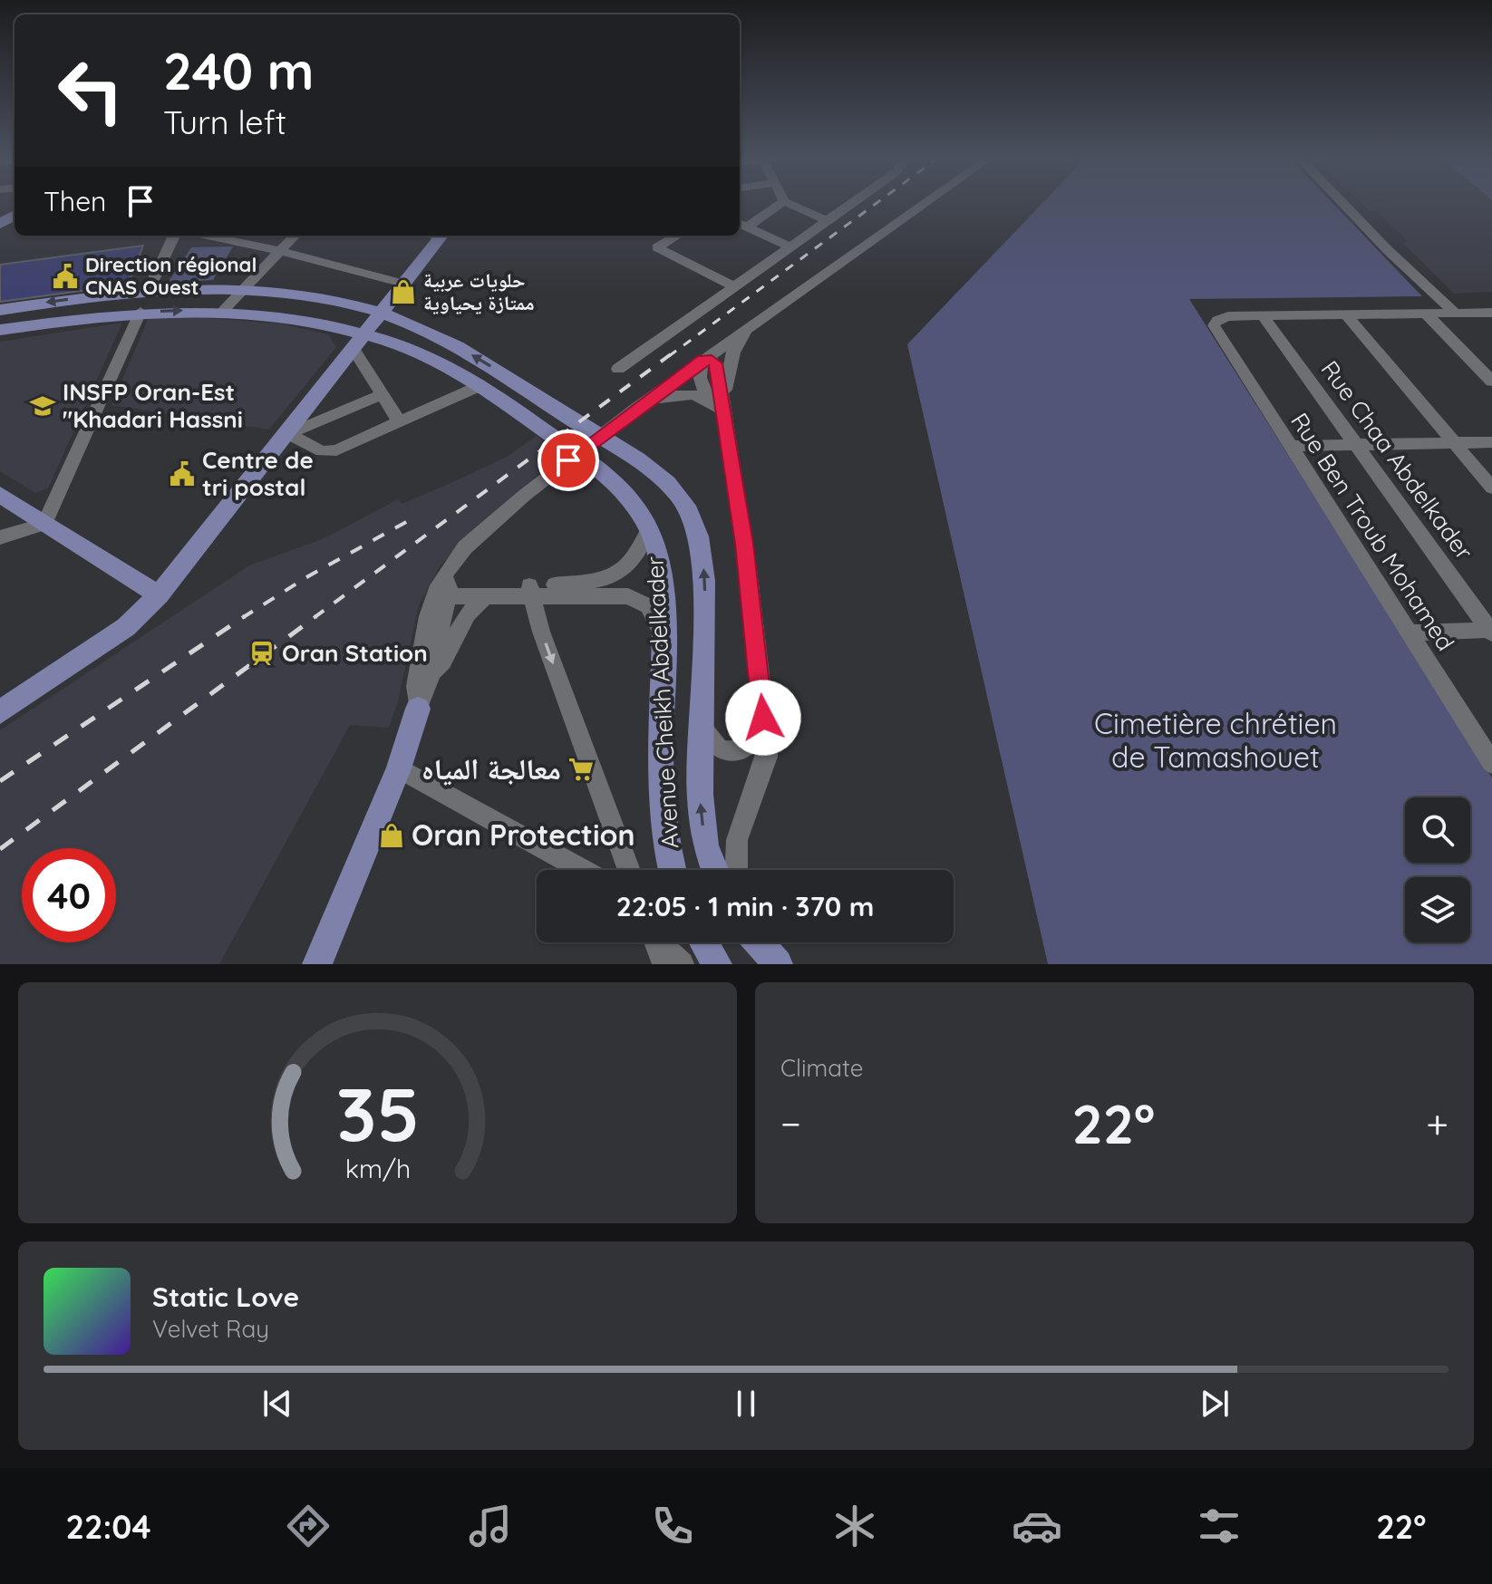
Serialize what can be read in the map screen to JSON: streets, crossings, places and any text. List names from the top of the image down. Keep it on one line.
{"streets":{"main road":["Avenue Cheikh Abdelkader"],"street":["Rue Chaa Abdelkader","Rue Ben Troub Mohamed"]},"crossings":[["Rue Chaa Abdelkader","Rue Ben Troub Mohamed"]],"parks":["Cimetière chrétien de Tamashouet"],"places":{"public building":["Direction régional CNAS Ouest","Centre de tri postal"],"shop":["حلويات عربية ممتازة يحياوية","Oran Protection"],"school or university":["INSFP Oran-Est \"Khadari Hassni"],"station":["Oran Station"],"supermarket":["معالجة المياه"]},"page":{"turn":["240 m","Turn left"],"then":"Then","limit":"40","trip":"22:05 · 1 min · 370 m","tile":"Climate","heat":["−","22°","+"],"song":["Static Love","Velvet Ray"],"tabs":["22:04","22°"],"gauge":["35","km/h"]}}
